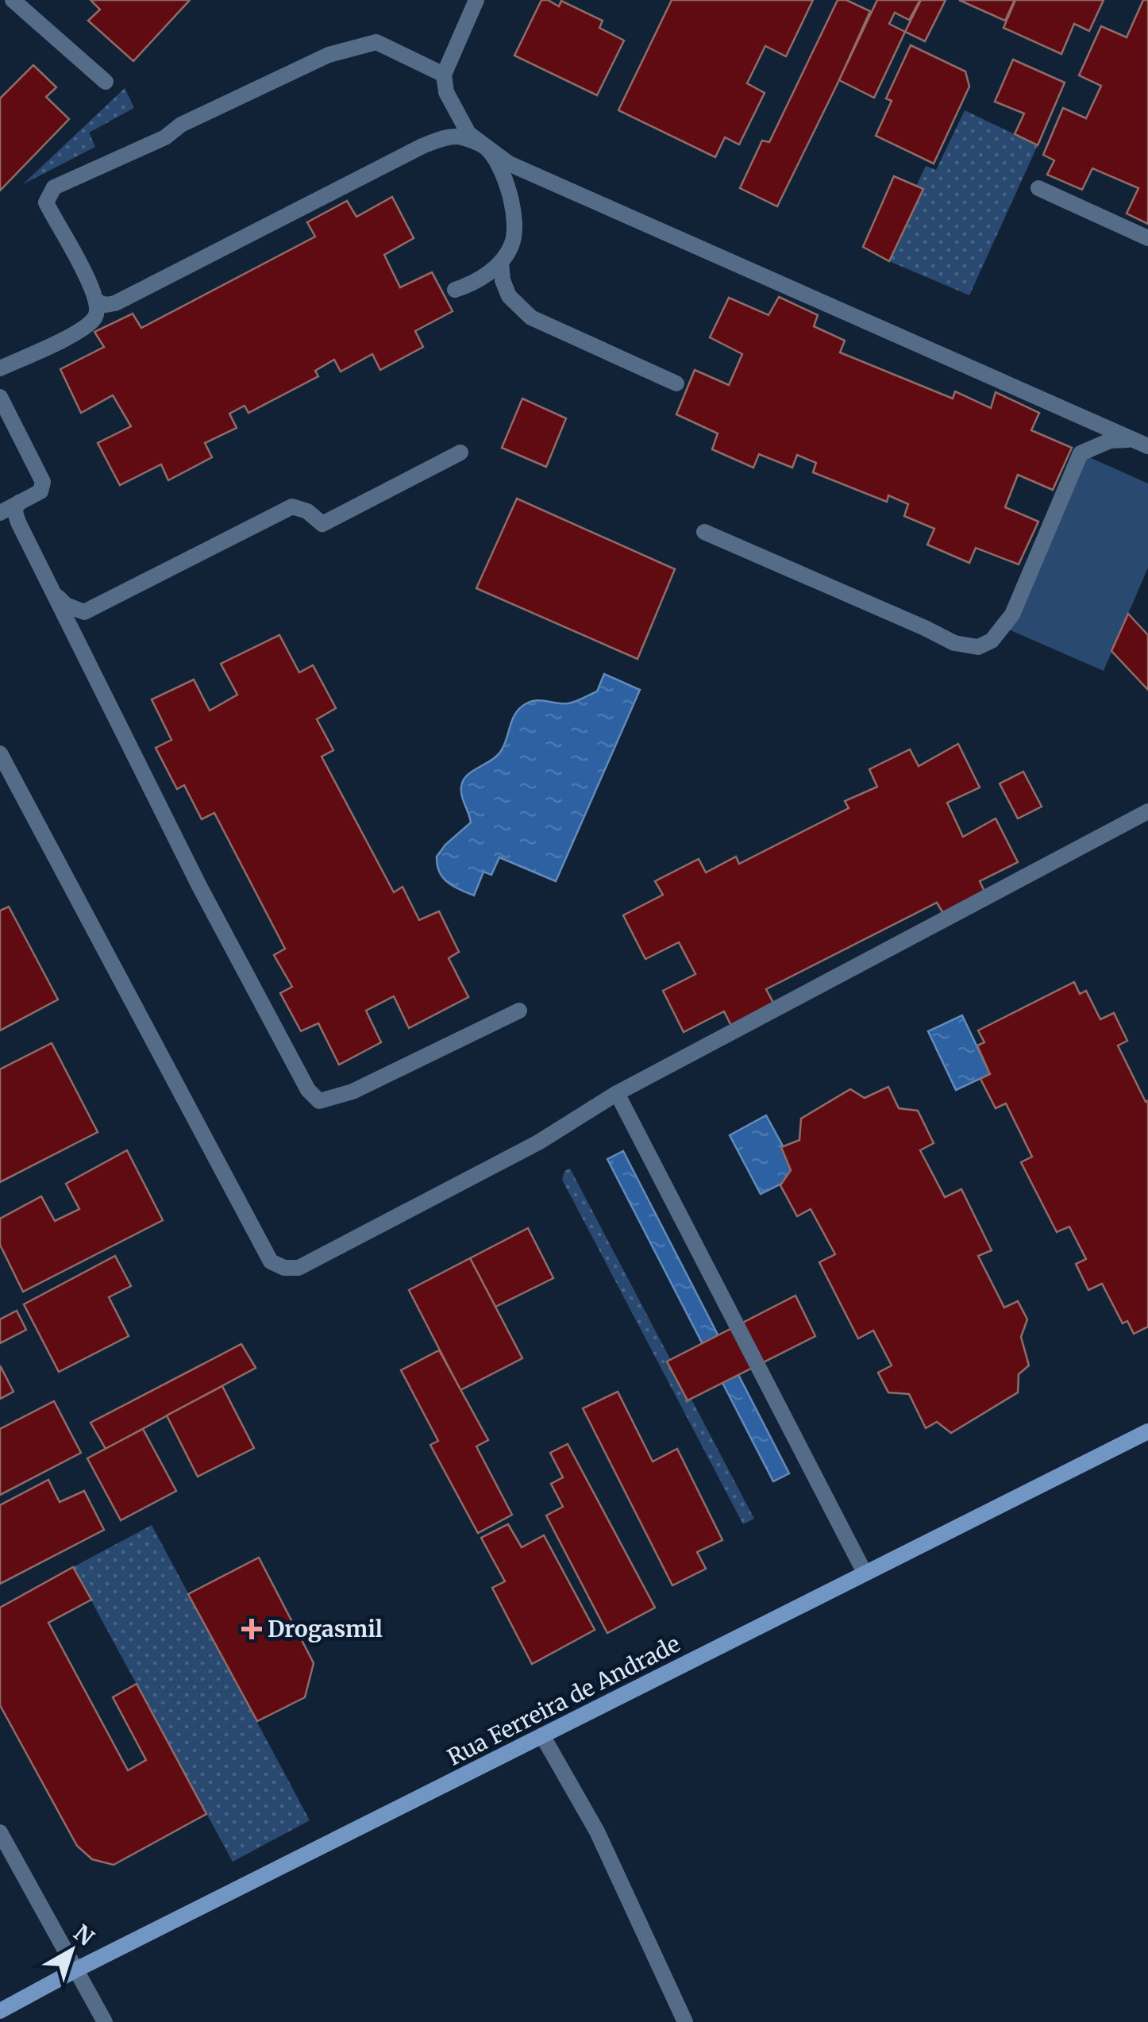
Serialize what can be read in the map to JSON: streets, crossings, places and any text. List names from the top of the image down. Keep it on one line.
{"streets":{"street":["Rua Ferreira de Andrade"]},"places":{"health":["Drogasmil"]},"north":"top right"}
